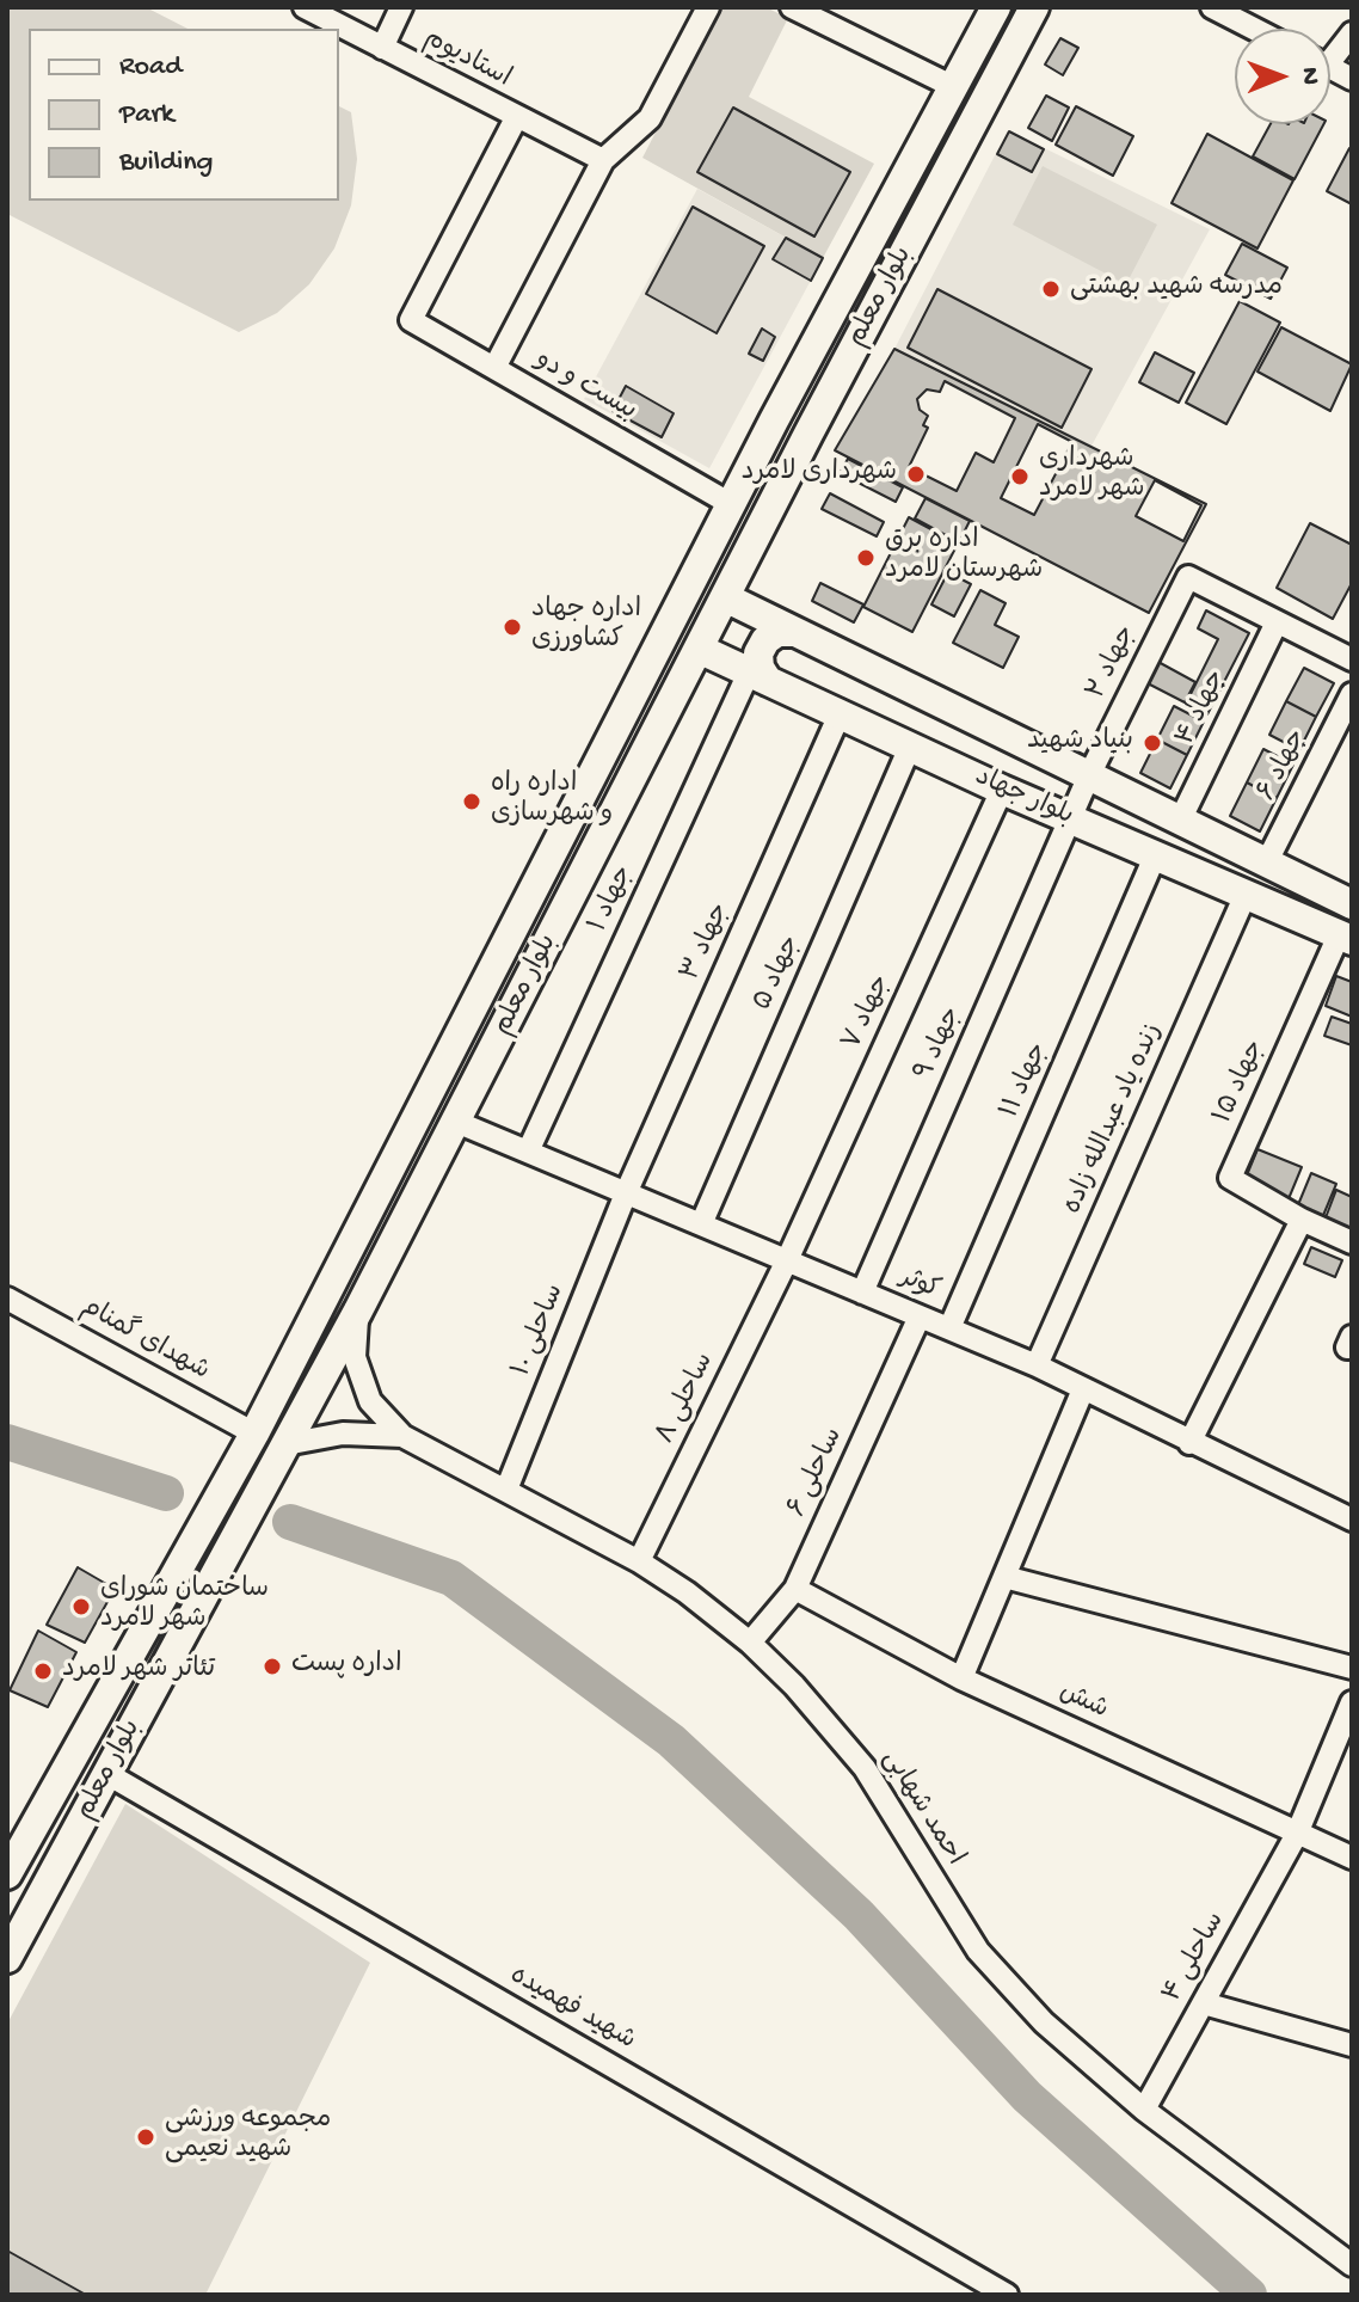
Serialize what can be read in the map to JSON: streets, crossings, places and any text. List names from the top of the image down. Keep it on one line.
{"streets":{"street":["استادیوم","بلوار معلم","بیست و دو","جهاد ۲","جهاد ۴","جهاد ۶","بلوار جهاد","جهاد ۱","جهاد ۳","جهاد ۵","جهاد ۷","جهاد ۹","جهاد ۱۱","جهاد ۱۵","زنده یاد عبدالله زاده","کوثر","ساحلی ۱۰","شهدای گمنام","ساحلی ۸","ساحلی ۶","شش","احمد شهابی","ساحلی ۴","شهید فهمیده"]},"crossings":[["استادیوم","بیست و دو"],["بلوار معلم","بیست و دو"],["بلوار معلم","بلوار جهاد"],["بلوار معلم","کوثر"],["بلوار معلم","شهدای گمنام"],["بلوار معلم","احمد شهابی"],["بلوار معلم","شهید فهمیده"],["جهاد ۲","جهاد ۴"],["جهاد ۲","بلوار جهاد"],["جهاد ۲","جهاد ۹"],["جهاد ۴","بلوار جهاد"],["جهاد ۶","بلوار جهاد"],["بلوار جهاد","جهاد ۱"],["بلوار جهاد","جهاد ۳"],["بلوار جهاد","جهاد ۵"],["بلوار جهاد","جهاد ۷"],["بلوار جهاد","جهاد ۹"],["بلوار جهاد","جهاد ۱۱"],["بلوار جهاد","جهاد ۱۵"],["بلوار جهاد","زنده یاد عبدالله زاده"],["جهاد ۱","کوثر"],["جهاد ۳","کوثر"],["جهاد ۳","ساحلی ۱۰"],["جهاد ۵","کوثر"],["جهاد ۷","کوثر"],["جهاد ۷","ساحلی ۸"],["جهاد ۹","کوثر"],["جهاد ۱۱","کوثر"],["زنده یاد عبدالله زاده","کوثر"],["کوثر","ساحلی ۱۰"],["کوثر","ساحلی ۸"],["کوثر","ساحلی ۶"],["ساحلی ۱۰","احمد شهابی"],["ساحلی ۸","احمد شهابی"],["ساحلی ۶","شش"],["ساحلی ۶","احمد شهابی"],["شش","ساحلی ۴"],["احمد شهابی","ساحلی ۴"]],"places":["مدرسه شهید بهشتی","شهرداری لامرد","شهرداری شهر لامرد","اداره برق شهرستان لامرد","اداره جهاد کشاورزی","بنیاد شهید","اداره راه و شهرسازی","ساختمان شورای شهر لامرد","اداره پست","تئاتر شهر لامرد","مجموعه ورزشی شهید نعیمی"],"legend":["Road","Park","Building"],"north":"right"}
